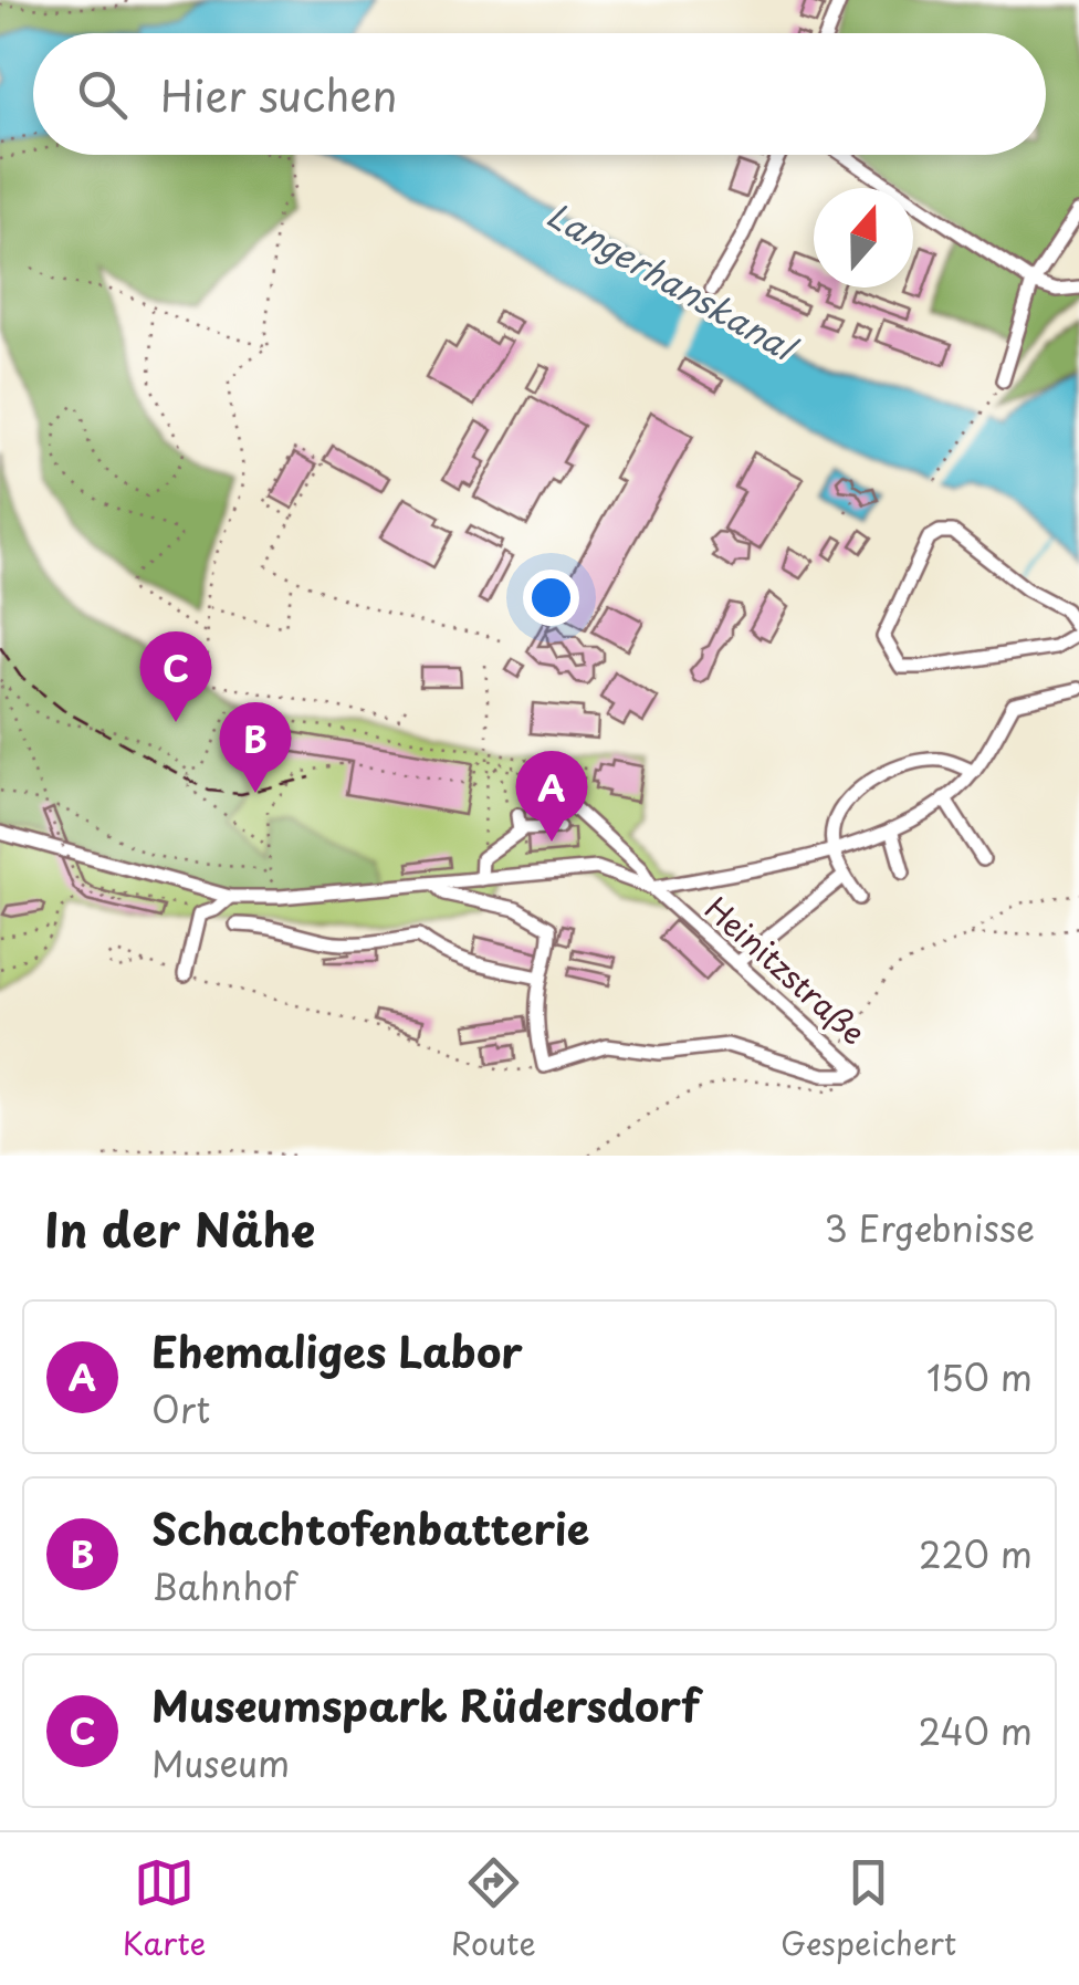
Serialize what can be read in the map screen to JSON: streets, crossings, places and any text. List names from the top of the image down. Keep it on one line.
{"streets":{"street":["Heinitzstraße"]},"water":["Langerhanskanal"],"north":"top","page":{"search":"Hier suchen","pins":["C","B","A"],"heading":["In der Nähe","3 Ergebnisse"],"list":[{"mark":"A","name":"Ehemaliges Labor","note":"Ort","value":"150 m"},{"mark":"B","name":"Schachtofenbatterie","note":"Bahnhof","value":"220 m"},{"mark":"C","name":"Museumspark Rüdersdorf","note":"Museum","value":"240 m"}],"nav":["Karte","Route","Gespeichert"]}}
